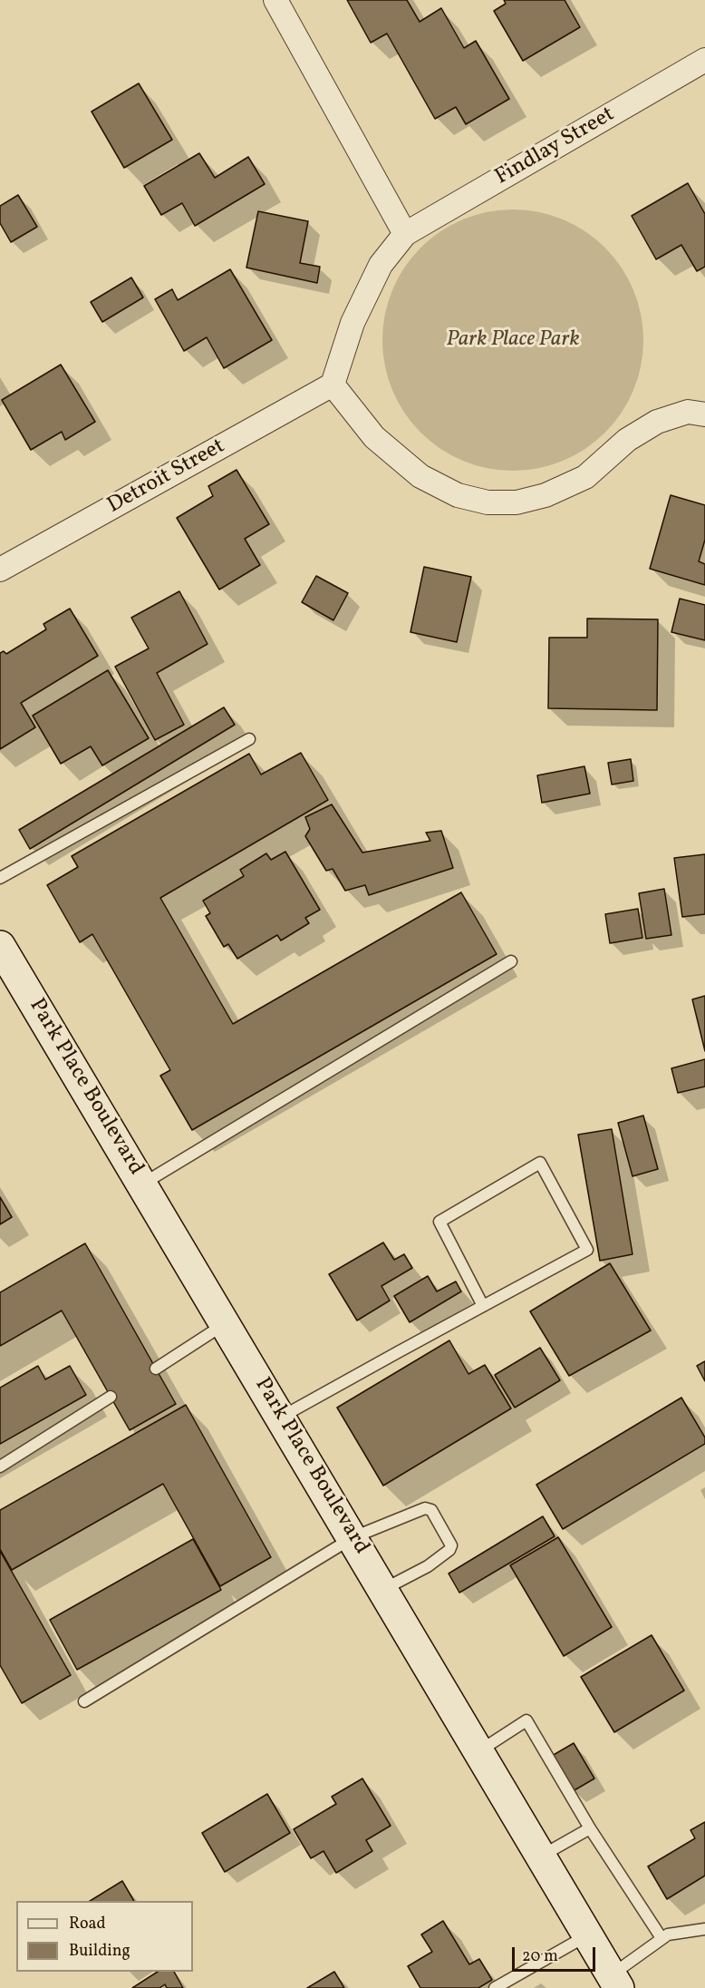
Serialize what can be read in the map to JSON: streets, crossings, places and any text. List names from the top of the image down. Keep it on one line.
{"streets":{"street":["Findlay Street","Detroit Street","Park Place Boulevard"]},"crossings":[["Findlay Street","Detroit Street"]],"parks":["Park Place Park"],"legend":["Road","Building"],"scale_bar":"20 m"}
